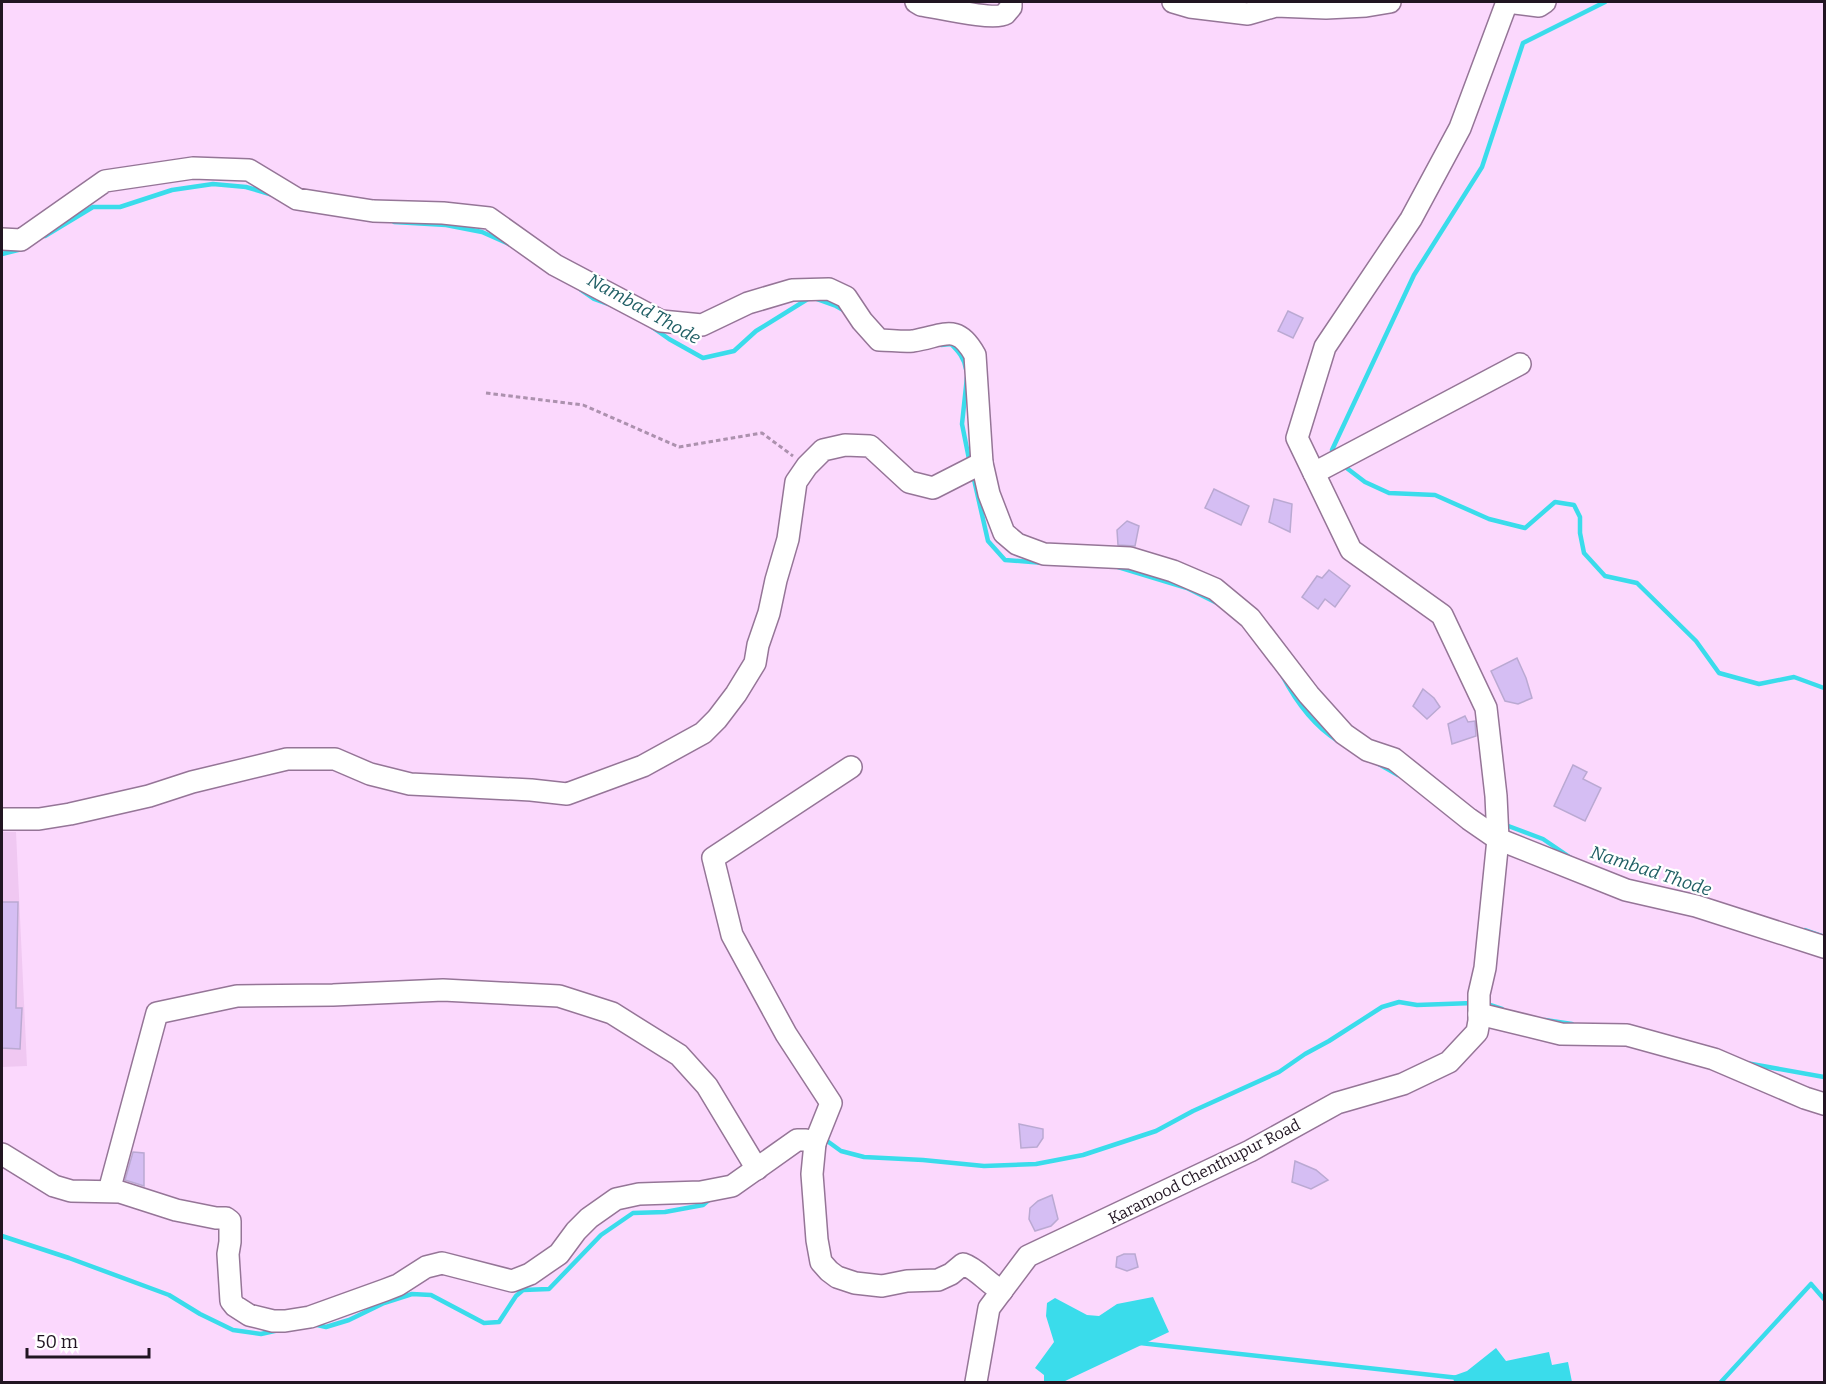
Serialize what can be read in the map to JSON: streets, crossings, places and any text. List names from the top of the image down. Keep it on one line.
{"streets":{"street":["Karamood Chenthupur Road"]},"water":["Nambad Thode"],"scale_bar":"50 m"}
